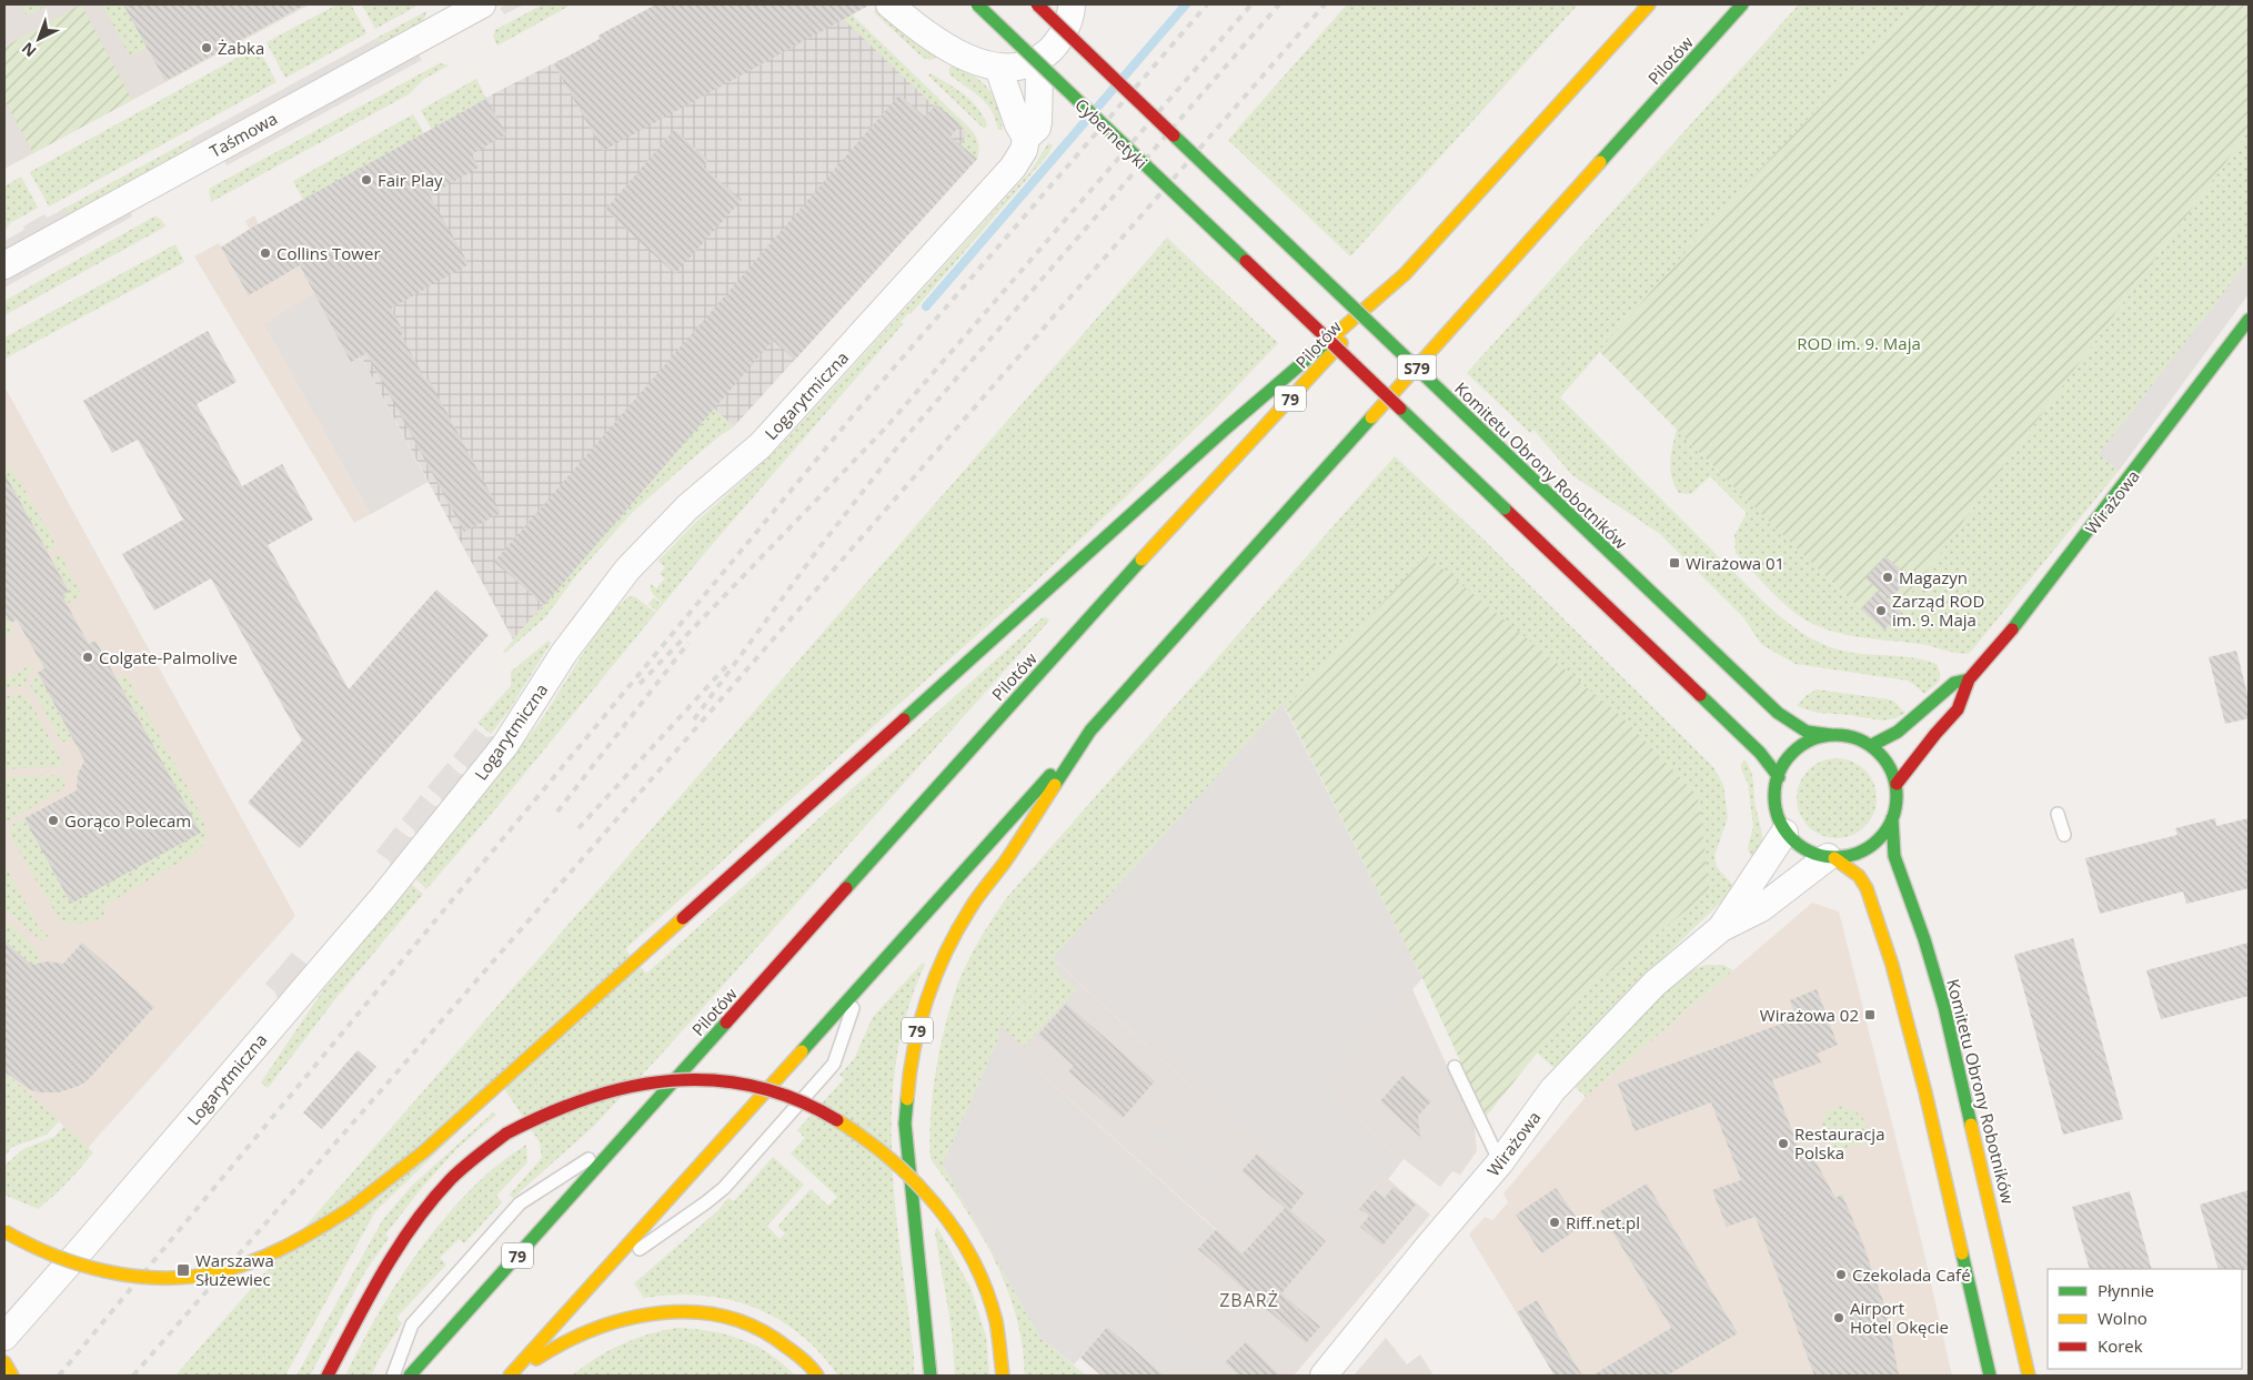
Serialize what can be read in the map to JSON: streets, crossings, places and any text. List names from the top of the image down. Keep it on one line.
{"streets":{"main road":["Pilotów","Cybernetyki","S79","79","Komitetu Obrony Robotników","Wirażowa"],"street":["Taśmowa","Logarytmiczna"]},"crossings":[["Pilotów","79"],["Cybernetyki","Komitetu Obrony Robotników"],["Cybernetyki","Wirażowa"],["Komitetu Obrony Robotników","Wirażowa"]],"districts":["ZBARŻ"],"parks":["ROD im. 9. Maja"],"places":{"other":["Żabka","Fair Play","Collins Tower","Magazyn","Zarząd ROD im. 9. Maja","Colgate-Palmolive","Gorąco Polecam","Restauracja Polska","Riff.net.pl","Czekolada Café","Airport Hotel Okęcie"],"transit":["Wirażowa 01","Wirażowa 02","Warszawa Służewiec"]},"legend":["Płynnie","Wolno","Korek"],"north":"bottom left"}
